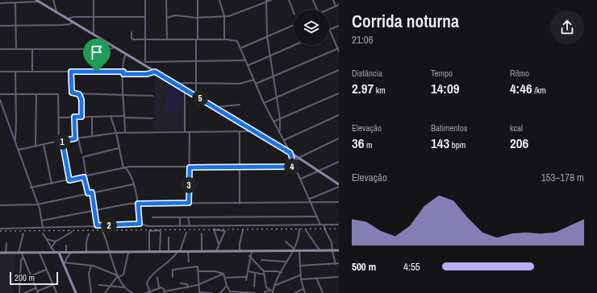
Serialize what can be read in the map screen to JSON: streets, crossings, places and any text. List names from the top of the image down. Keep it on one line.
{"scale_bar":"200 m","page":{"heading":["Corrida noturna","21:06"],"stats":[["Distância","2.97 km"],["Tempo","14:09"],["Ritmo","4:46 /km"],["Elevação","36 m"],["Batimentos","143 bpm"],["kcal","206"]],"pins":["5","1","4","3","2"],"chart":["Elevação","153–178 m"],"list":[{"name":"500 m","note":"4:55"}],"scale":"200 m"}}
